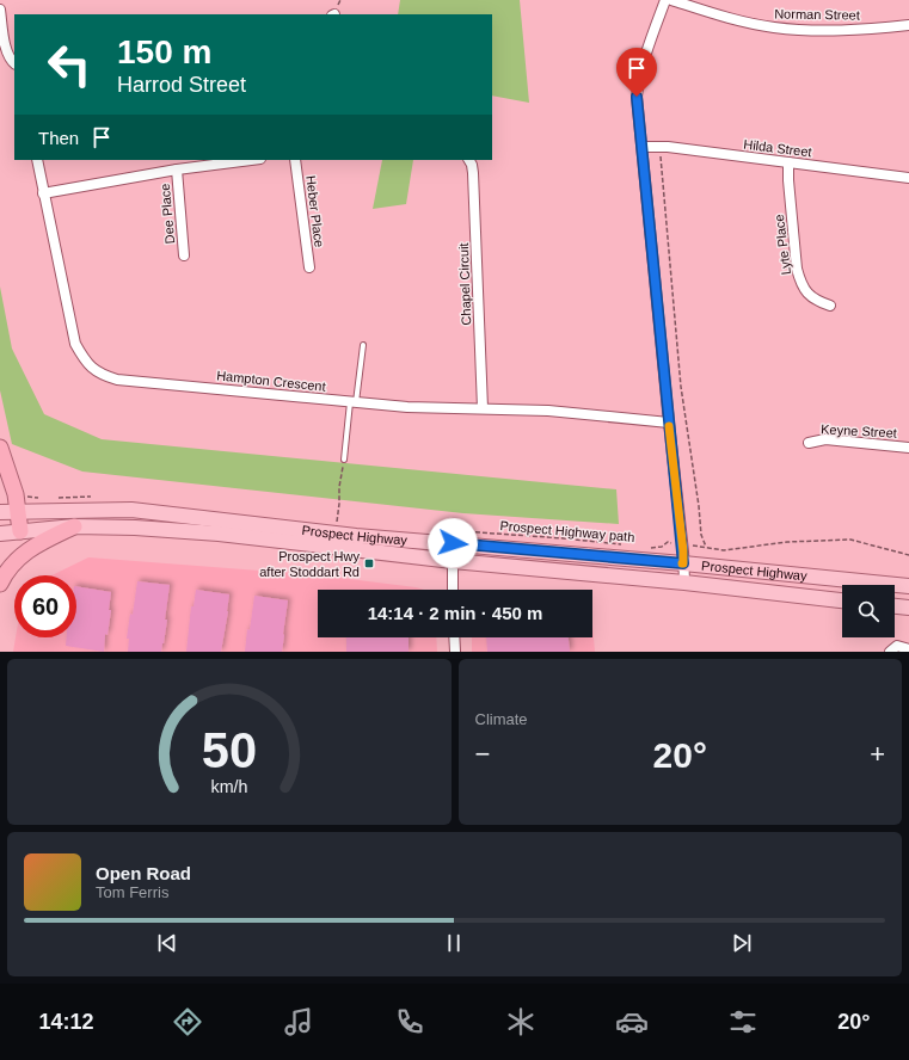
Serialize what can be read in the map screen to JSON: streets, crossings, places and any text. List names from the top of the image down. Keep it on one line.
{"streets":{"main road":["Prospect Highway"],"street":["Norman Street","Hilda Street","Heber Place","Dee Place","Lyte Place","Chapel Circuit","Hampton Crescent","Keyne Street"],"path":["Prospect Highway path"]},"crossings":[["Hilda Street","Lyte Place"],["Chapel Circuit","Hampton Crescent"],["Prospect Highway path","Prospect Highway"]],"places":{"transit":["Prospect Hwy after Stoddart Rd"]},"page":{"turn":["150 m","Harrod Street"],"then":"Then","limit":"60","trip":"14:14 · 2 min · 450 m","tile":"Climate","heat":["−","20°","+"],"song":["Open Road","Tom Ferris"],"tabs":["14:12","20°"],"gauge":["50","km/h"]}}
